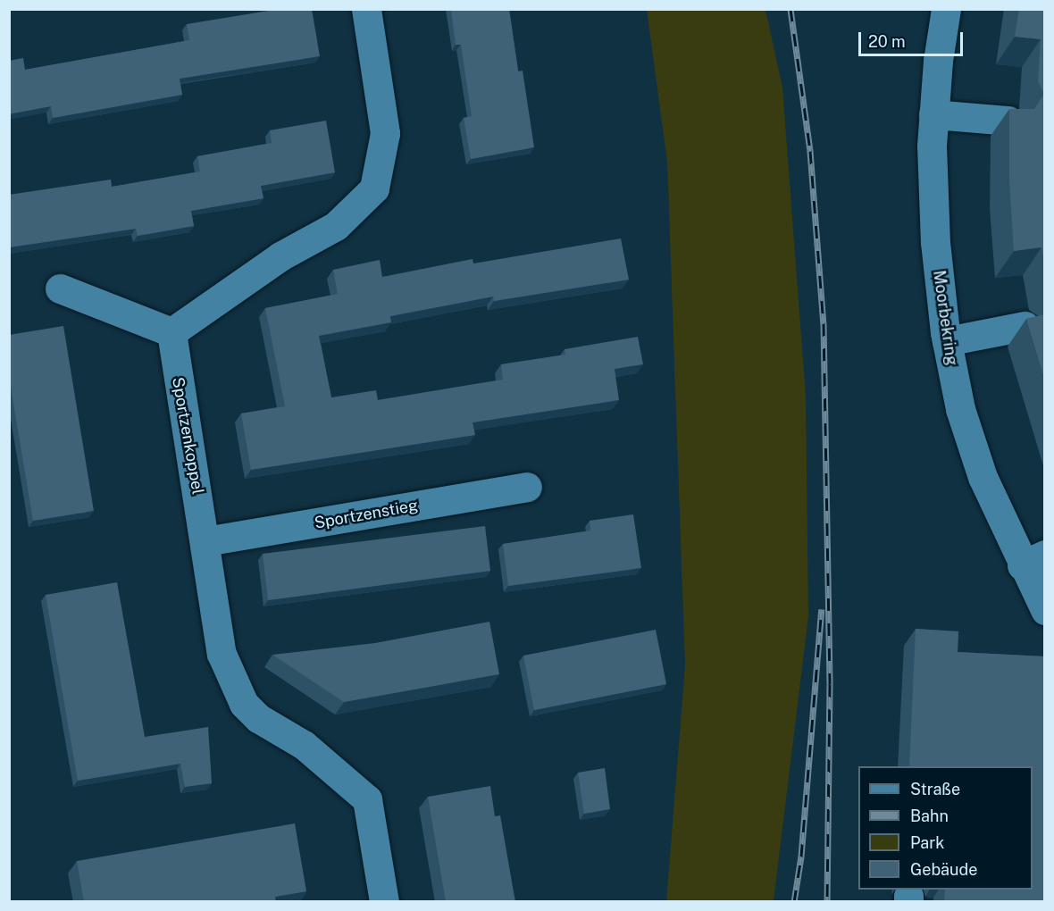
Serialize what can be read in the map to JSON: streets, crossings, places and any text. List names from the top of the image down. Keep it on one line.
{"streets":{"street":["Moorbekring","Sportzenkoppel","Sportzenstieg"]},"crossings":[["Sportzenkoppel","Sportzenstieg"]],"legend":["Straße","Bahn","Park","Gebäude"],"scale_bar":"20 m"}
